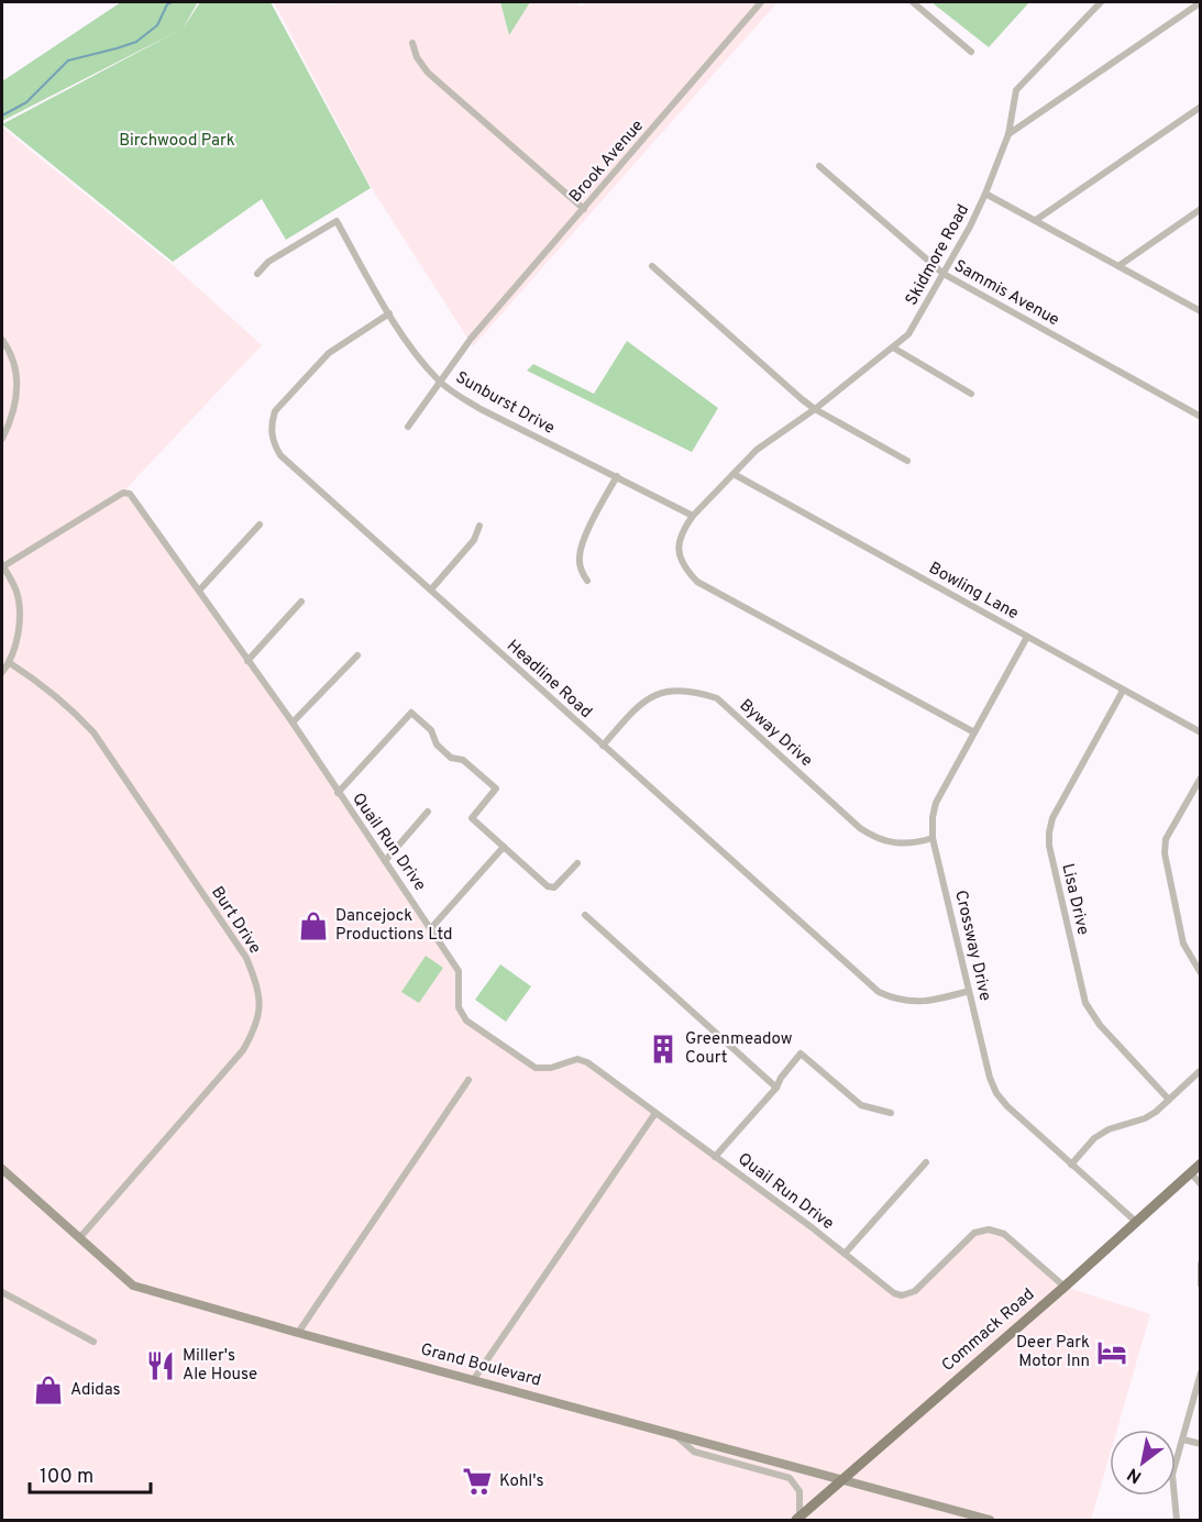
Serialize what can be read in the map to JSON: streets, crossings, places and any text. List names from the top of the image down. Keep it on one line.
{"streets":{"main road":["Commack Road"],"street":["Brook Avenue","Skidmore Road","Sammis Avenue","Sunburst Drive","Bowling Lane","Headline Road","Byway Drive","Quail Run Drive","Lisa Drive","Burt Drive","Crossway Drive","Grand Boulevard"]},"crossings":[["Brook Avenue","Sunburst Drive"],["Skidmore Road","Sammis Avenue"],["Skidmore Road","Sunburst Drive"],["Skidmore Road","Bowling Lane"],["Skidmore Road","Crossway Drive"],["Sunburst Drive","Headline Road"],["Bowling Lane","Lisa Drive"],["Bowling Lane","Crossway Drive"],["Headline Road","Byway Drive"],["Headline Road","Crossway Drive"],["Byway Drive","Crossway Drive"],["Quail Run Drive","Commack Road"],["Burt Drive","Grand Boulevard"],["Crossway Drive","Commack Road"],["Commack Road","Grand Boulevard"]],"parks":["Birchwood Park"],"places":{"shop":["Dancejock Productions Ltd","Adidas"],"building":["Greenmeadow Court"],"hotel":["Deer Park Motor Inn"],"restaurant":["Miller's Ale House"],"supermarket":["Kohl's"]},"scale_bar":"100 m","north":"bottom left"}
